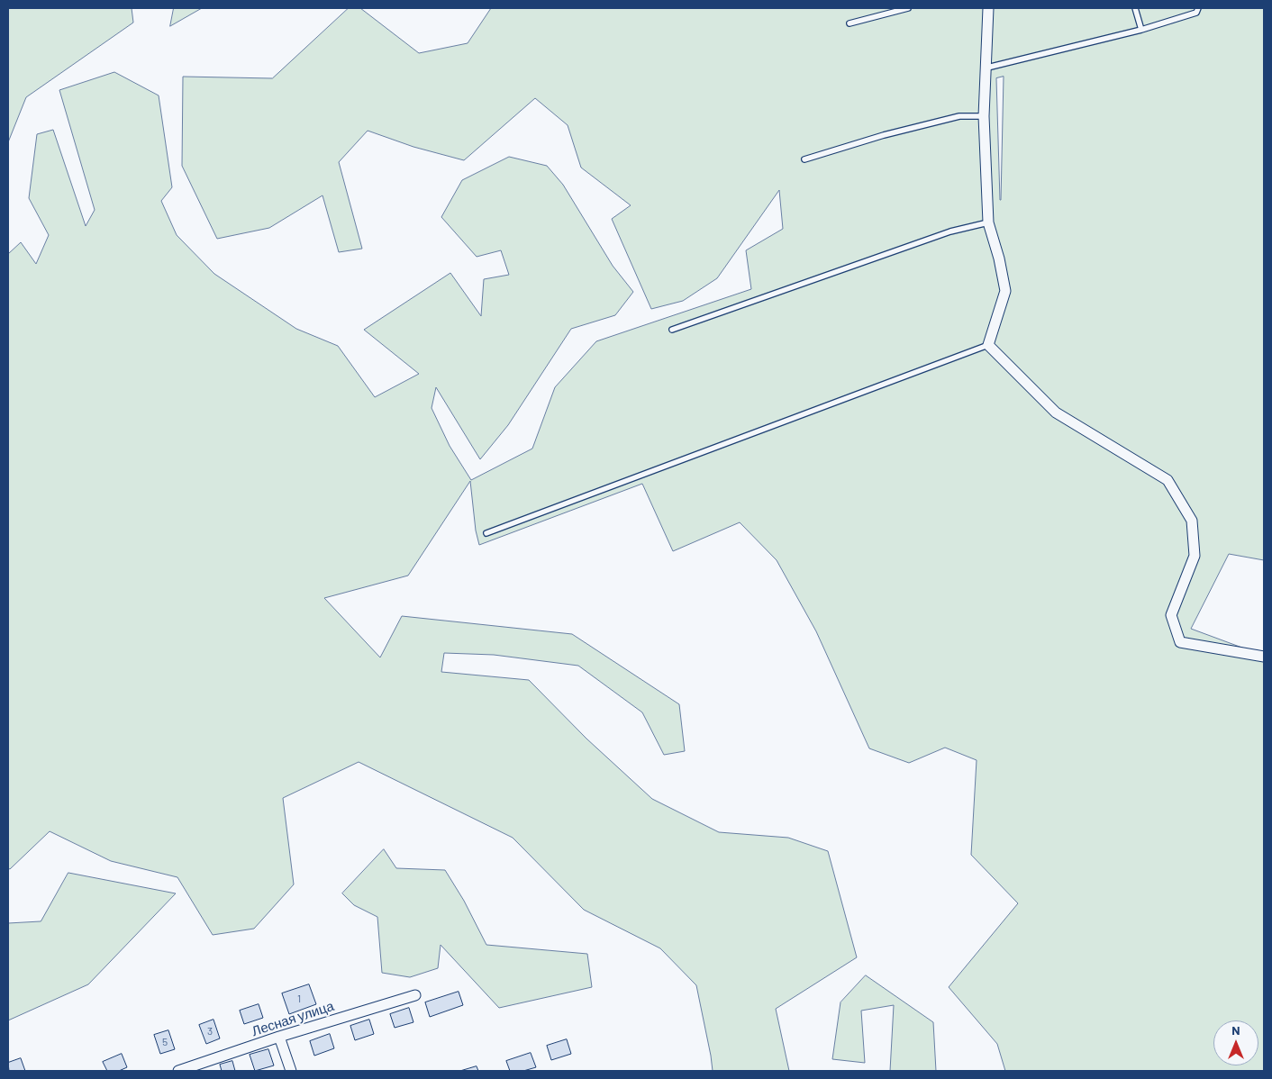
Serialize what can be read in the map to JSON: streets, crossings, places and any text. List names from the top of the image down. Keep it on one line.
{"streets":{"street":["Лесная улица"]},"house_numbers":["1","3","5"],"north":"top"}
